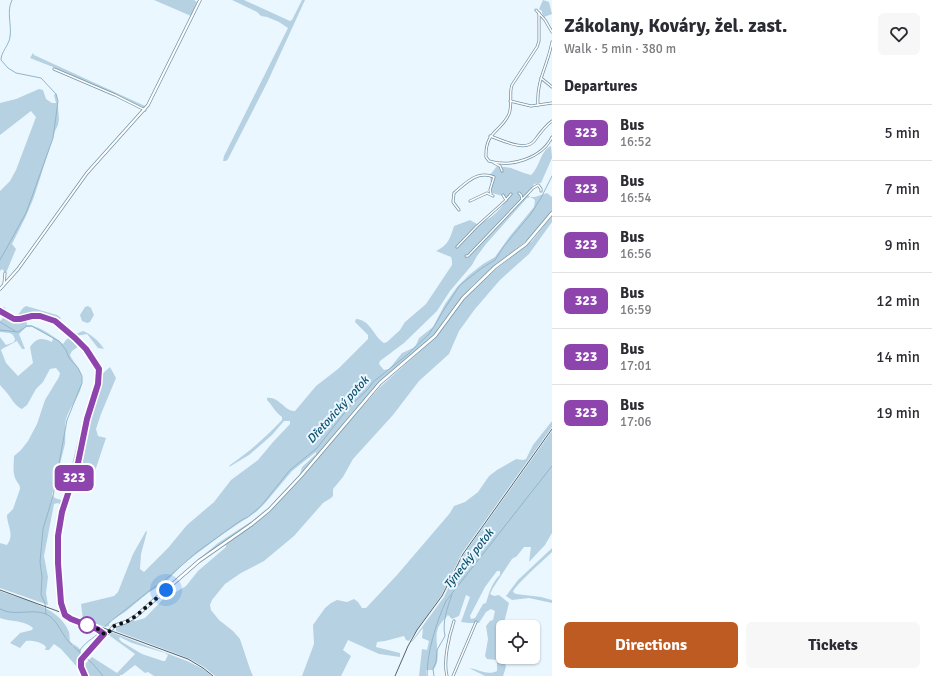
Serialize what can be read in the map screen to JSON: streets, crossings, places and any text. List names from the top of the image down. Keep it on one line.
{"water":["Dřetovický potok","Týnecký potok"],"lines":["bus line 323"],"page":{"on_map":"323","heading":[["Zákolany, Kováry, žel. zast.","Walk · 5 min · 380 m"],"Departures"],"list":[{"mark":"323","name":"Bus","note":"16:52","value":"5 min"},{"mark":"323","name":"Bus","note":"16:54","value":"7 min"},{"mark":"323","name":"Bus","note":"16:56","value":"9 min"},{"mark":"323","name":"Bus","note":"16:59","value":"12 min"},{"mark":"323","name":"Bus","note":"17:01","value":"14 min"},{"mark":"323","name":"Bus","note":"17:06","value":"19 min"}],"buttons":["Directions","Tickets"]}}
